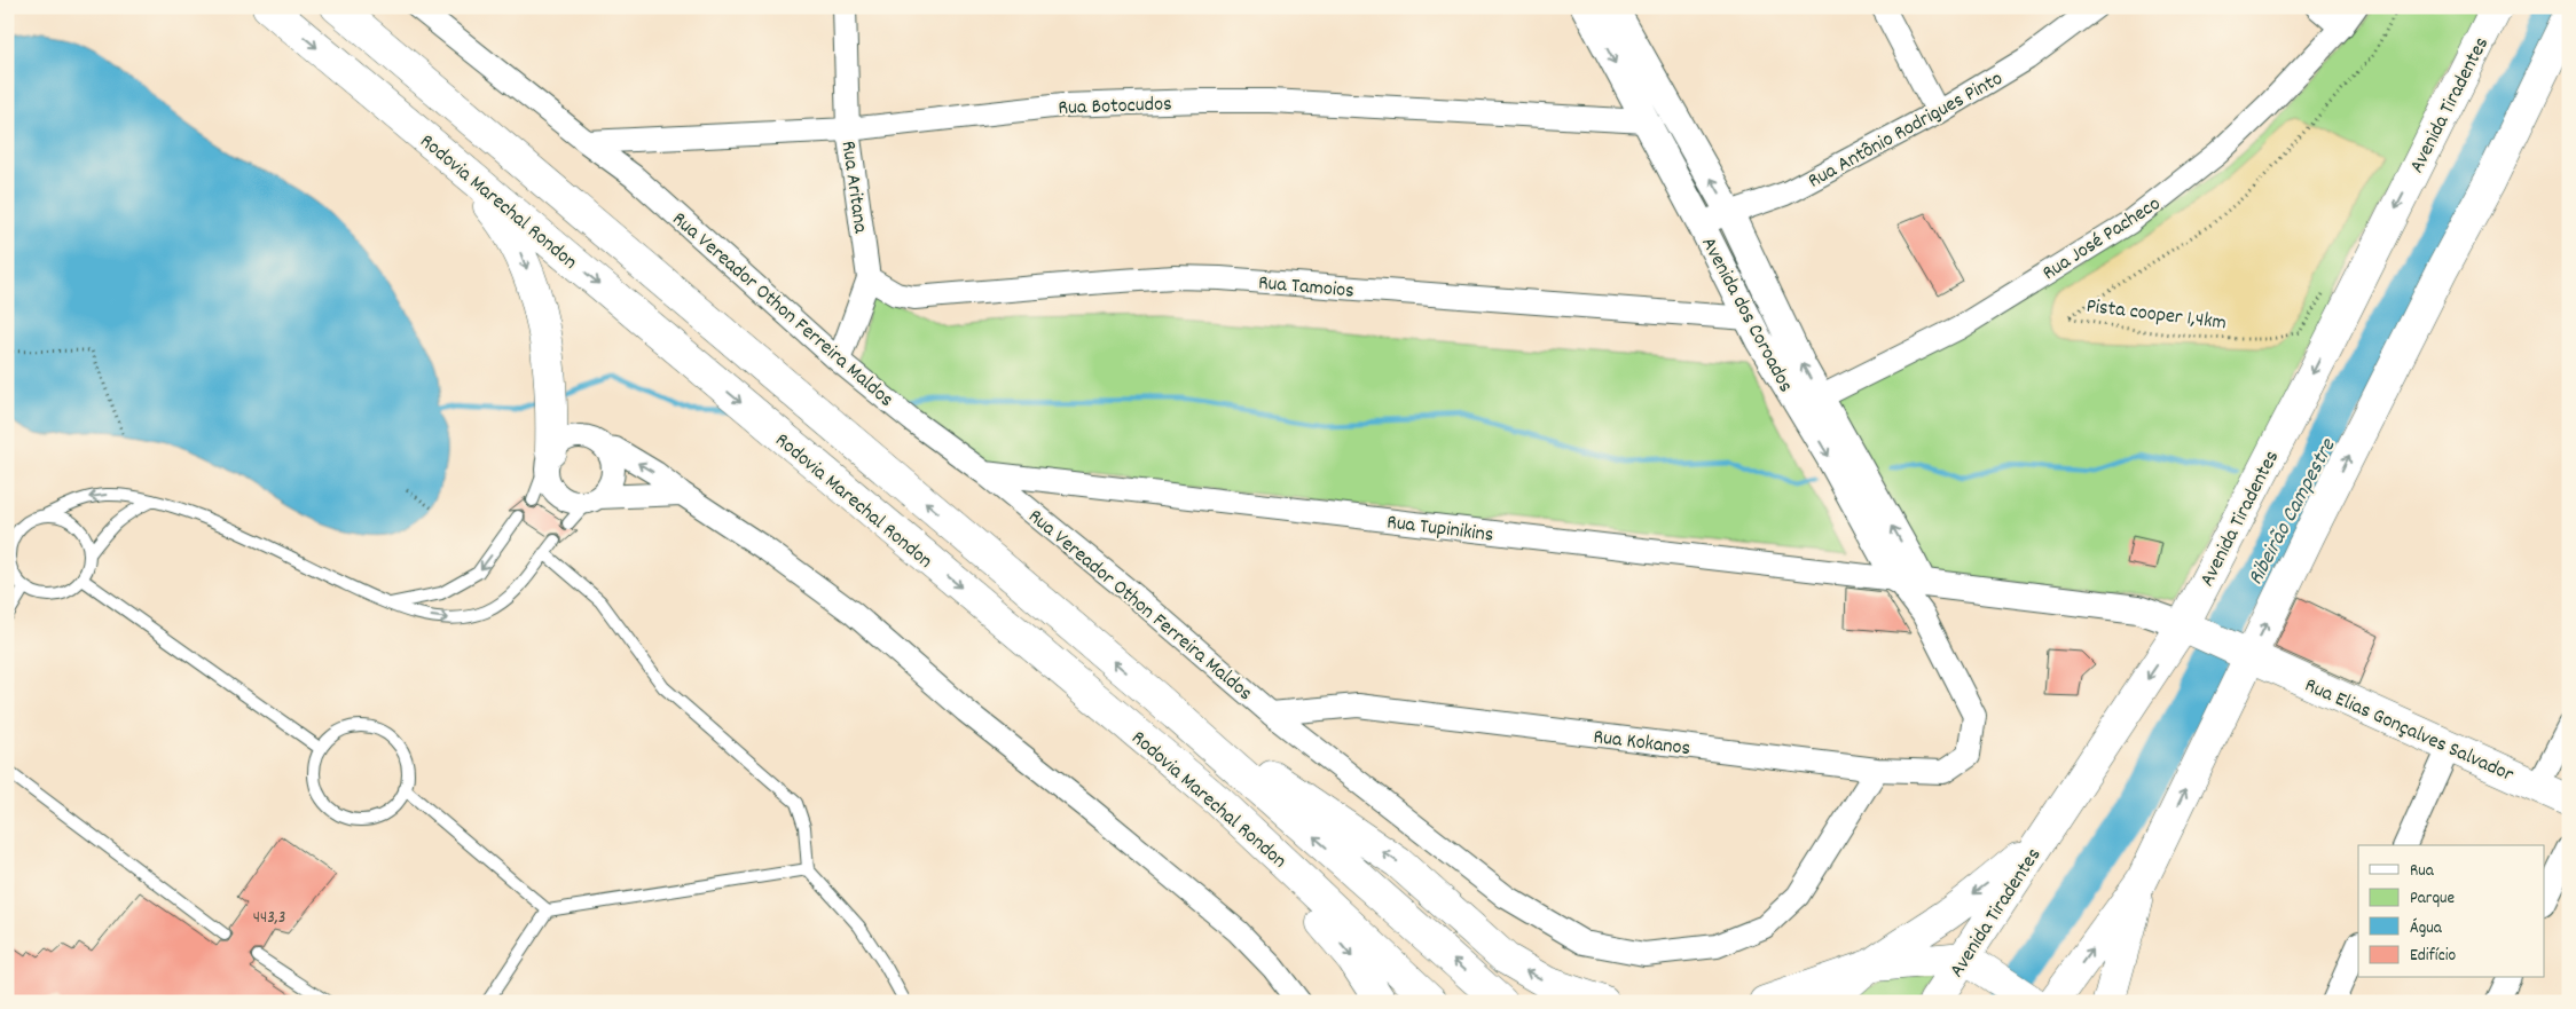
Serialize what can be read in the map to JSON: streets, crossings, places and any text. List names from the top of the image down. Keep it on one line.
{"streets":{"main road":["Avenida Tiradentes","Rodovia Marechal Rondon","Rua Elias Gonçalves Salvador"],"street":["Rua Botocudos","Rua Antônio Rodrigues Pinto","Rua Aritana","Rua José Pacheco","Rua Tamoios","Rua Vereador Othon Ferreira Maldos","Avenida dos Coroados","Rua Tupinikins","Rua Kokanos"],"path":["Pista cooper 1,4km"]},"crossings":[["Rua Botocudos","Rua Aritana"],["Rua Botocudos","Rua Vereador Othon Ferreira Maldos"],["Rua Botocudos","Avenida dos Coroados"],["Rua Antônio Rodrigues Pinto","Avenida dos Coroados"],["Rua Aritana","Rua Tamoios"],["Rua Aritana","Rua Vereador Othon Ferreira Maldos"],["Rua José Pacheco","Avenida dos Coroados"],["Rua Tamoios","Avenida dos Coroados"],["Rua Vereador Othon Ferreira Maldos","Rua Tupinikins"],["Rua Vereador Othon Ferreira Maldos","Rua Kokanos"],["Avenida dos Coroados","Rua Tupinikins"],["Avenida dos Coroados","Rua Kokanos"]],"water":["Ribeirão Campestre"],"house_numbers":["443,3"],"legend":["Rua","Parque","Água","Edifício"]}
